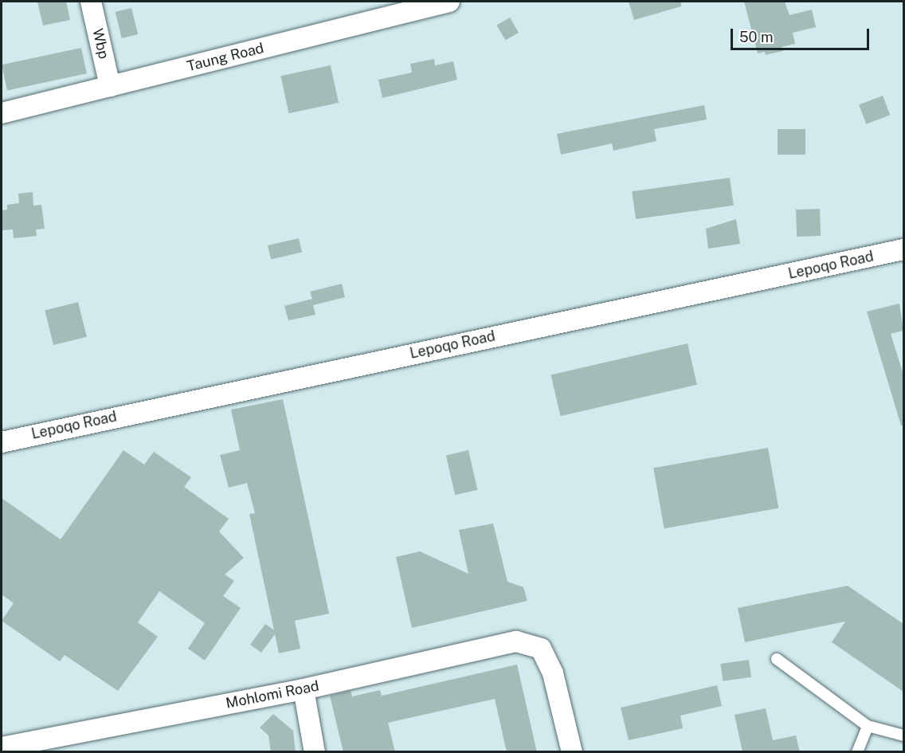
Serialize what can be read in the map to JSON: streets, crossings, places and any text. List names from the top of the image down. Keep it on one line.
{"streets":{"street":["Wbp","Taung Road","Lepoqo Road","Mohlomi Road"]},"crossings":[["Wbp","Taung Road"]],"scale_bar":"50 m"}
